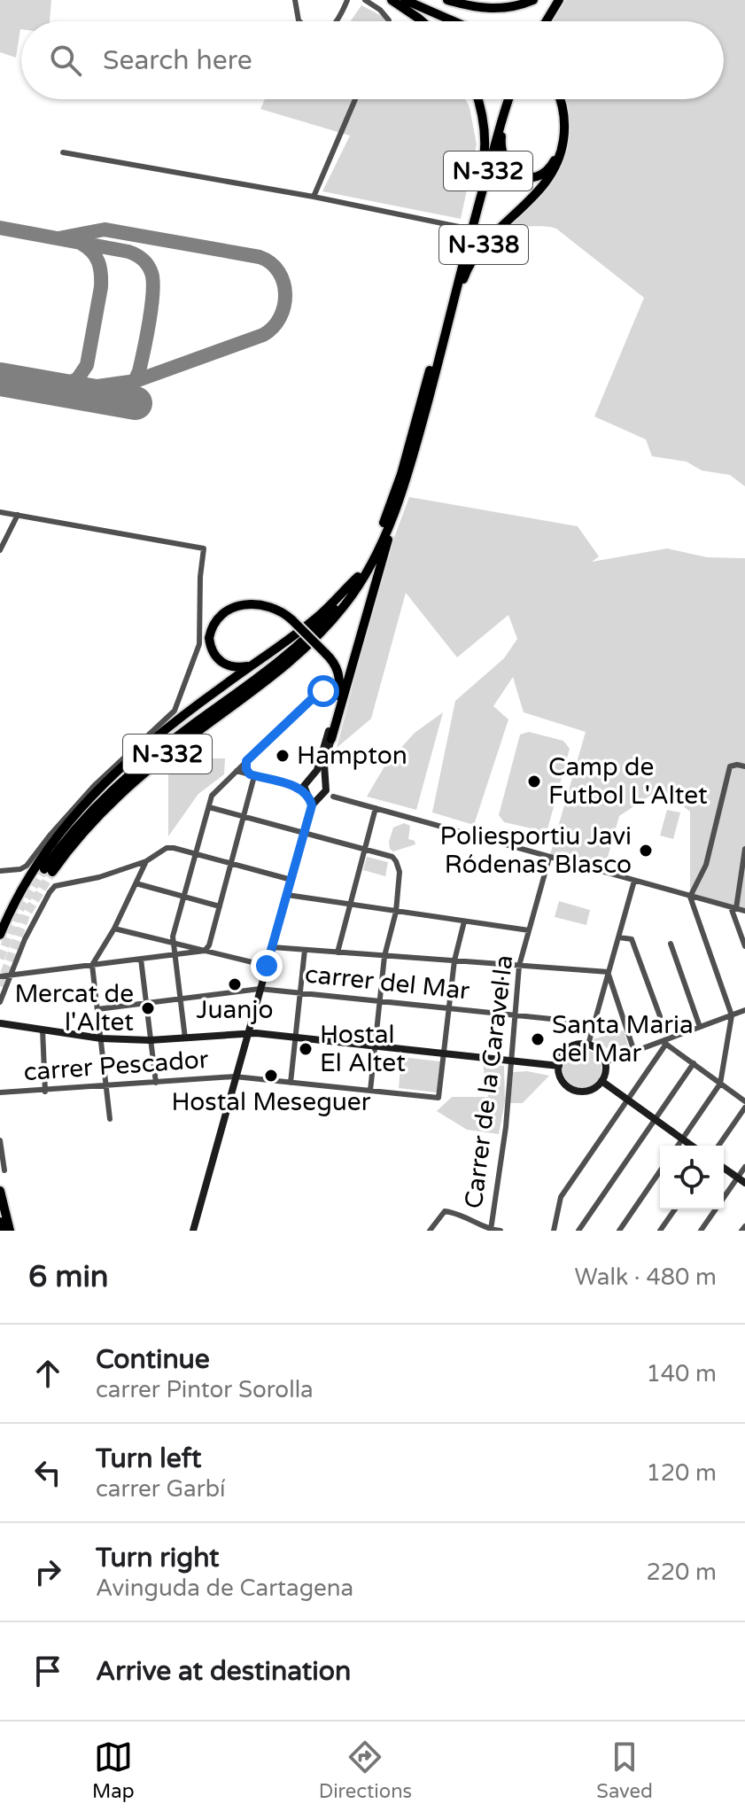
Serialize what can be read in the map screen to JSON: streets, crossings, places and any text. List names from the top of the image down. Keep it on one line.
{"streets":{"highway":["N-332","N-338"],"street":["carrer del Mar","carrer Pescador","Carrer de la Caravel·la"]},"crossings":[["N-332","N-338"],["carrer del Mar","Carrer de la Caravel·la"]],"places":["Hampton","Camp de Futbol L'Altet","Poliesportiu Javi Ródenas Blasco","Juanjo","Mercat de l'Altet","Santa Maria del Mar","Hostal El Altet","Hostal Meseguer"],"page":{"search":"Search here","heading":["6 min","Walk · 480 m"],"list":[["Continue","carrer Pintor Sorolla","140 m"],["Turn left","carrer Garbí","120 m"],["Turn right","Avinguda de Cartagena","220 m"],"Arrive at destination"],"nav":["Map","Directions","Saved"]}}
